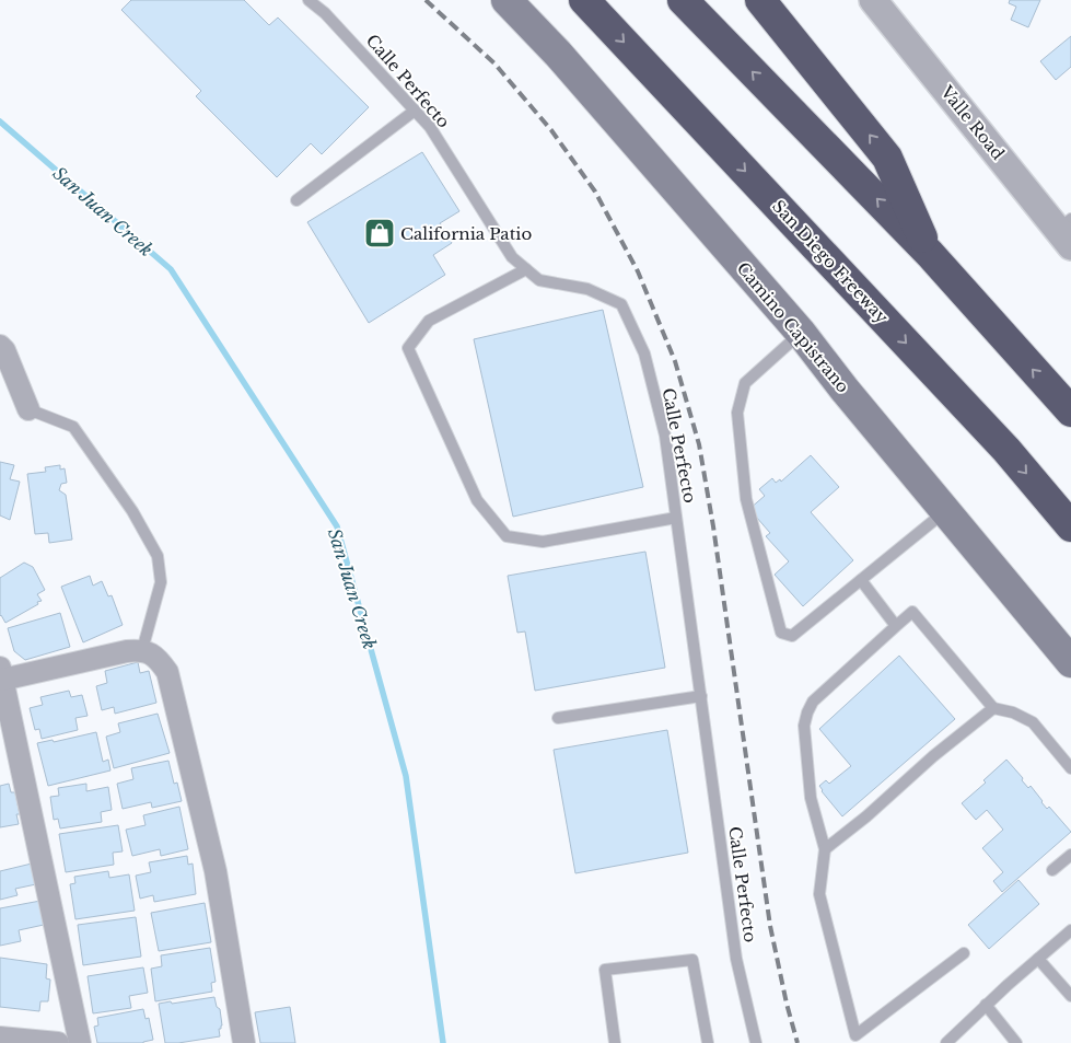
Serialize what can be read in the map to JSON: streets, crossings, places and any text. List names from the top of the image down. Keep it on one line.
{"streets":{"highway":["San Diego Freeway"],"main road":["Camino Capistrano"],"street":["Valle Road"],"lane":["Calle Perfecto"]},"water":["San Juan Creek"],"places":{"shop":["California Patio"]}}
